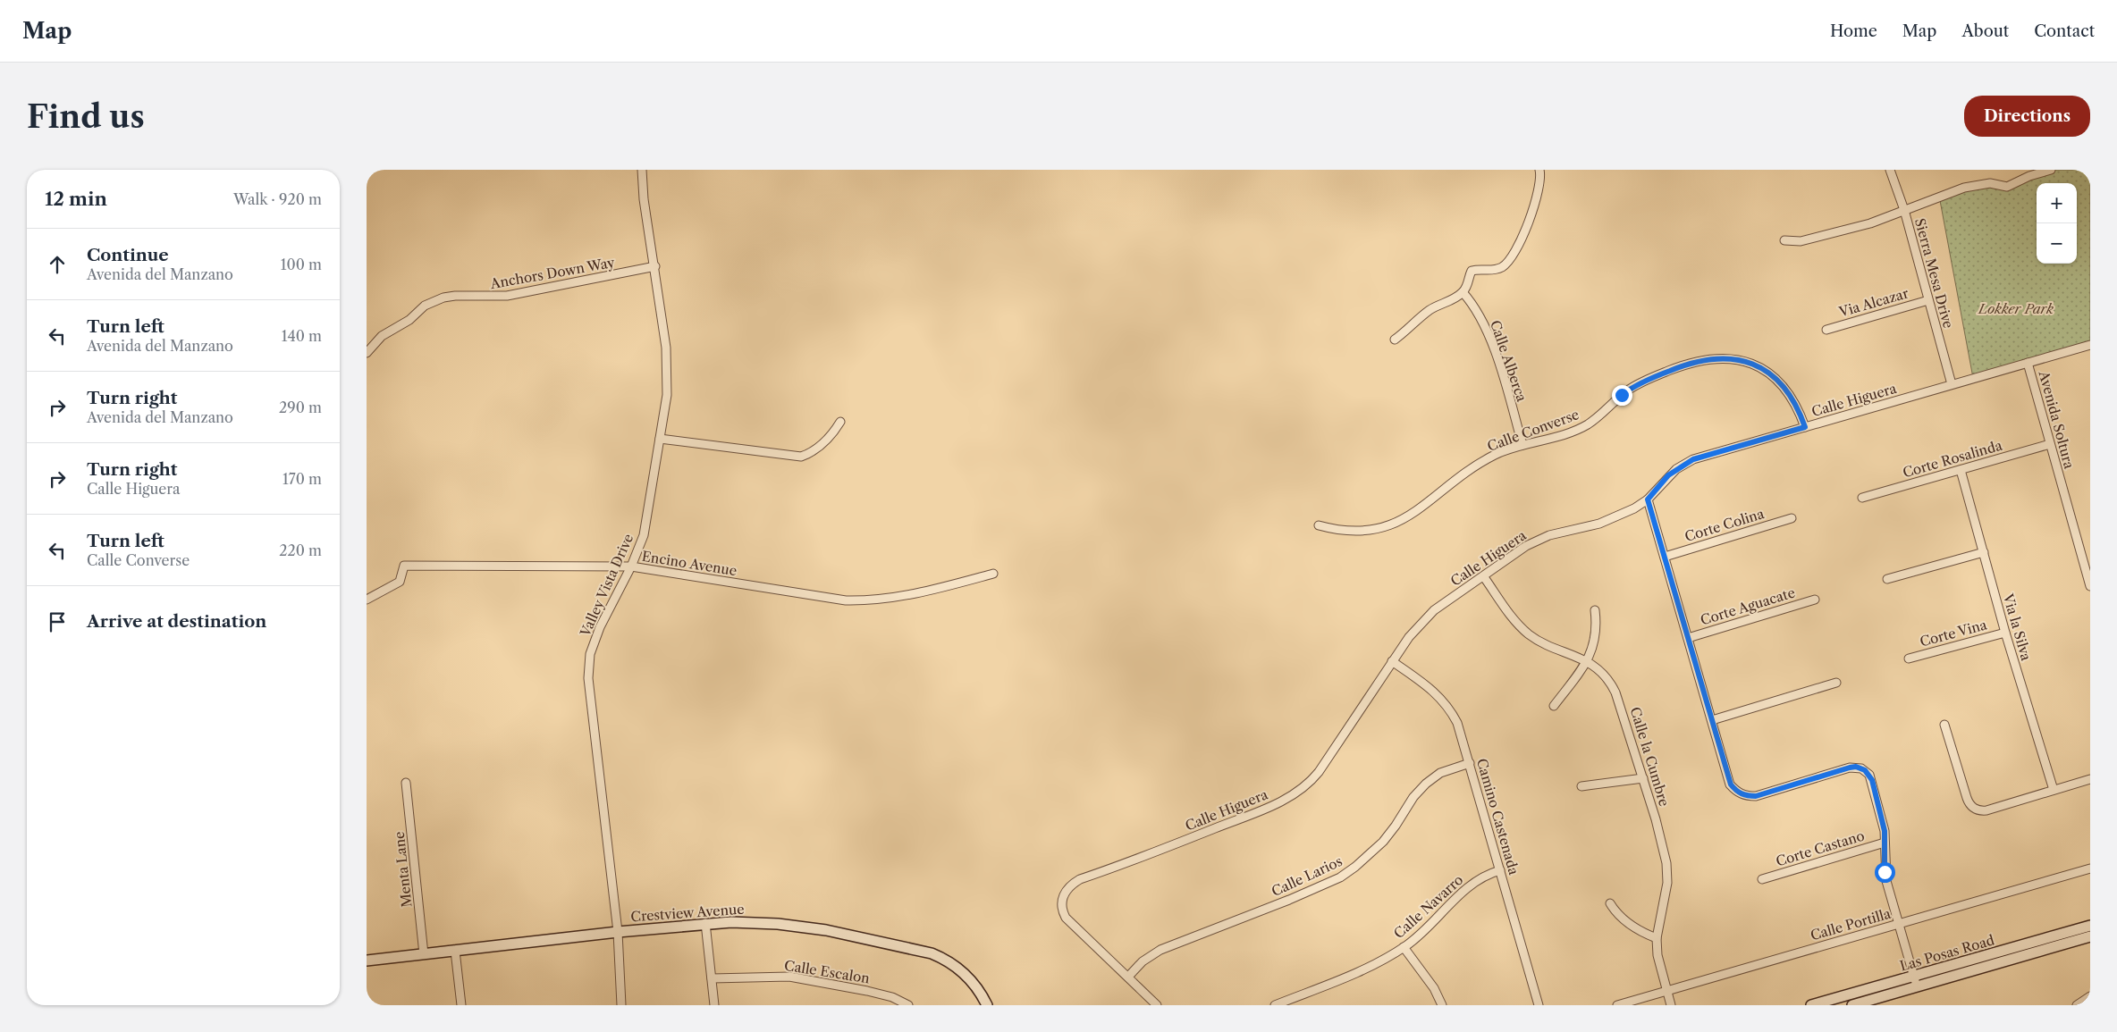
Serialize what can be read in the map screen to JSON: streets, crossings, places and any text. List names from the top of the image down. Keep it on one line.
{"streets":{"street":["Anchors Down Way","Sierra Mesa Drive","Via Alcazar","Calle Alberca","Calle Higuera","Avenida Soltura","Calle Converse","Corte Rosalinda","Corte Colina","Encino Avenue","Valley Vista Drive","Corte Aguacate","Via la Silva","Corte Vina","Calle la Cumbre","Camino Castenada","Corte Castano","Menta Lane","Calle Larios","Calle Navarro","Crestview Avenue","Calle Portilla","Las Posas Road","Calle Escalon"]},"crossings":[["Anchors Down Way","Valley Vista Drive"],["Sierra Mesa Drive","Via Alcazar"],["Sierra Mesa Drive","Calle Higuera"],["Calle Alberca","Calle Converse"],["Calle Higuera","Avenida Soltura"],["Calle Higuera","Calle Converse"],["Calle Higuera","Calle la Cumbre"],["Calle Higuera","Camino Castenada"],["Calle Higuera","Calle Larios"],["Avenida Soltura","Corte Rosalinda"],["Corte Rosalinda","Via la Silva"],["Encino Avenue","Valley Vista Drive"],["Valley Vista Drive","Crestview Avenue"],["Via la Silva","Corte Vina"],["Calle la Cumbre","Calle Portilla"],["Camino Castenada","Calle Larios"],["Camino Castenada","Calle Navarro"],["Menta Lane","Crestview Avenue"]],"parks":["Lokker Park"],"page":{"header":"Map","nav":["Home","Map","About","Contact"],"buttons":"Directions","title":"Find us","heading":["12 min","Walk · 920 m"],"map_buttons":["+","−"],"list":[["Continue","Avenida del Manzano","100 m"],["Turn left","Avenida del Manzano","140 m"],["Turn right","Avenida del Manzano","290 m"],["Turn right","Calle Higuera","170 m"],["Turn left","Calle Converse","220 m"],"Arrive at destination"]}}
